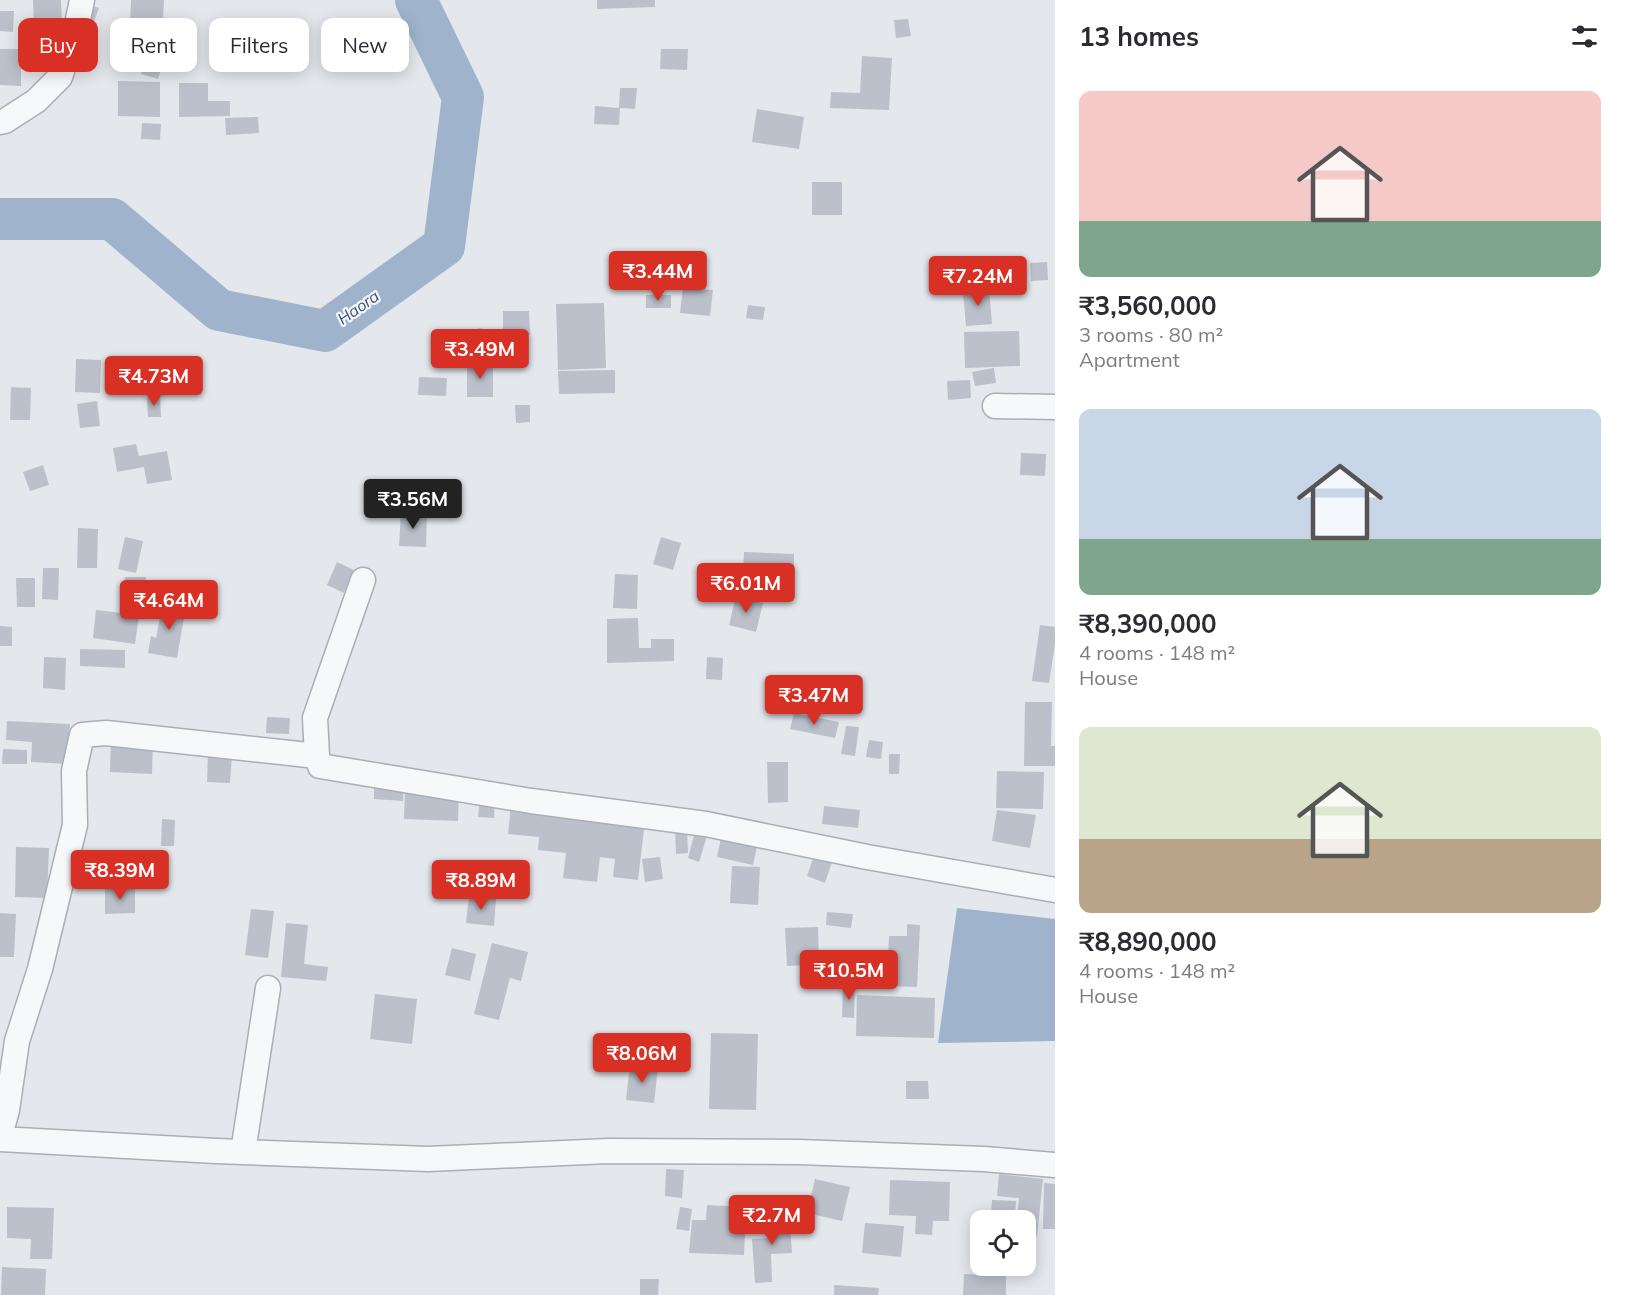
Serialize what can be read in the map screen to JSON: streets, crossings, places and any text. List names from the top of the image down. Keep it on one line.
{"water":["Haora"],"page":{"heading":"13 homes","chip":["Buy","Rent","Filters","New"],"list":[{"name":"₹3,560,000","note":"3 rooms · 80 m² · Apartment"},{"name":"₹8,390,000","note":"4 rooms · 148 m² · House"},{"name":"₹8,890,000","note":"4 rooms · 148 m² · House"}],"price":["₹3.44M","₹7.24M","₹3.49M","₹4.73M","₹3.56M","₹6.01M","₹4.64M","₹3.47M","₹8.39M","₹8.89M","₹10.5M","₹8.06M","₹2.7M"]}}
